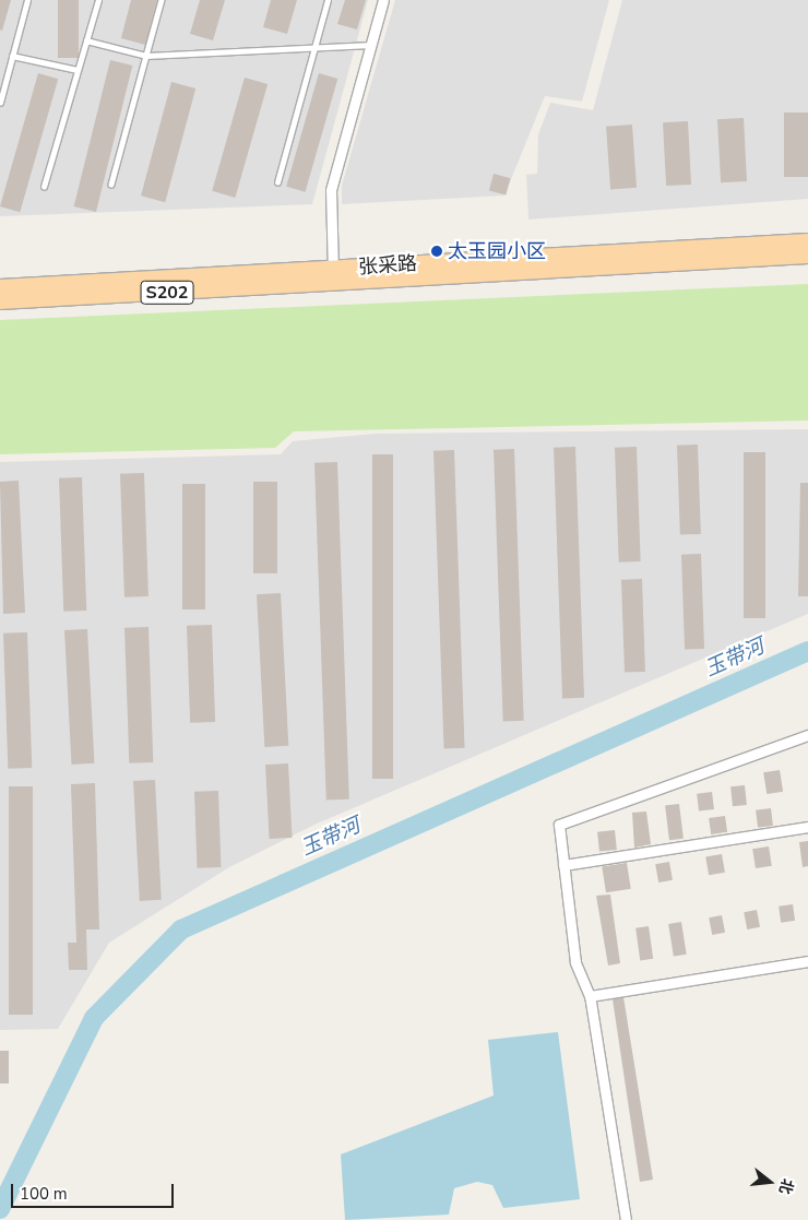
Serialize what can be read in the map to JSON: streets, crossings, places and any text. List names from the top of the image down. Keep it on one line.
{"streets":{"main road":["张采路","S202"]},"water":["玉带河"],"places":["太玉园小区"],"scale_bar":"100 m","north":"right"}
